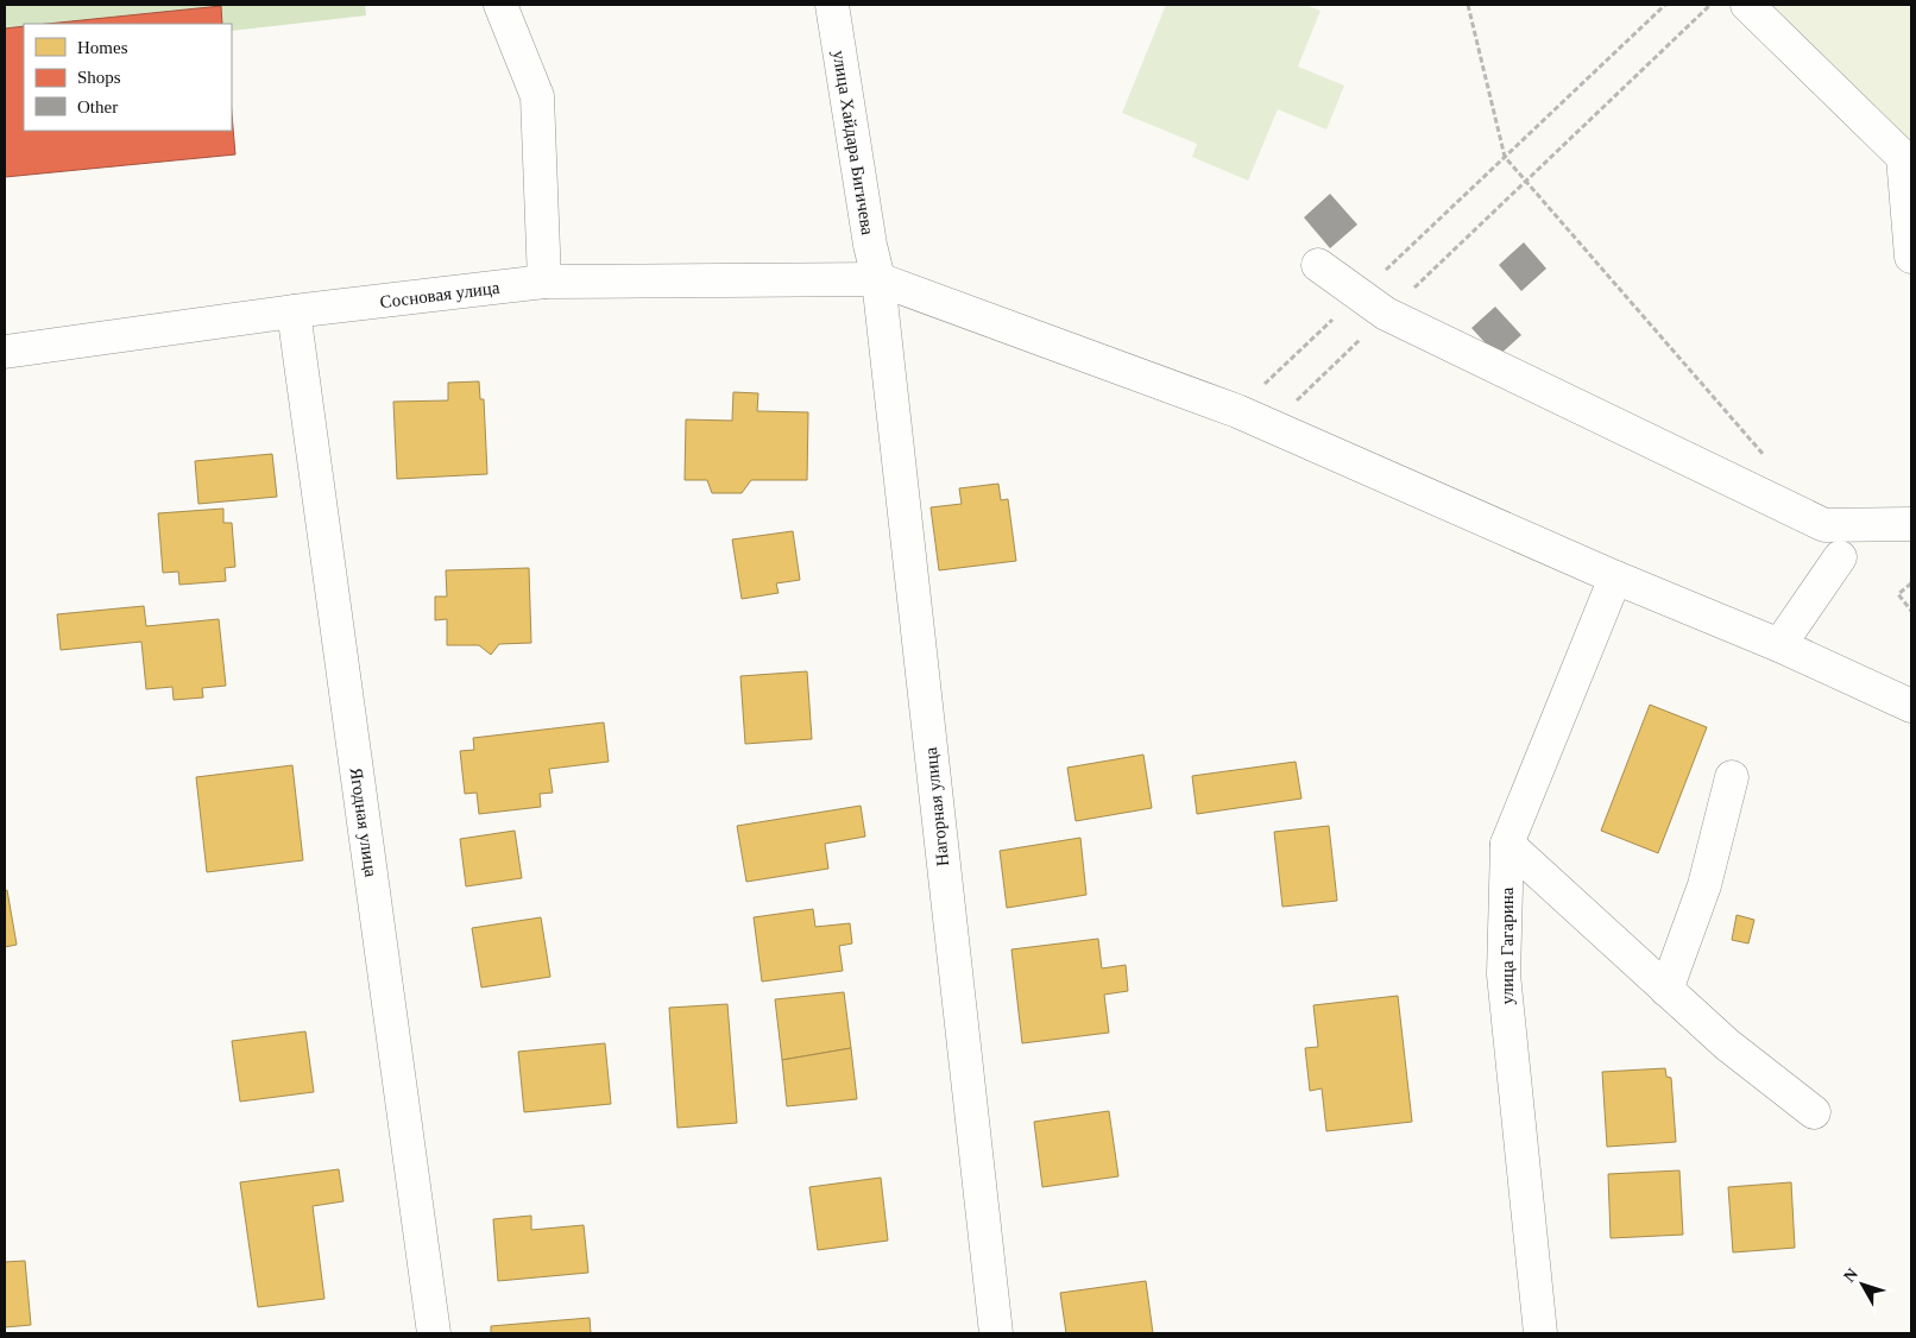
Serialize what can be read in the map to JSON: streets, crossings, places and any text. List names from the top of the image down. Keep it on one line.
{"streets":{"street":["улица Хайдара Бигичева","Сосновая улица","Нагорная улица","Ягодная улица","улица Гагарина"]},"crossings":[["улица Хайдара Бигичева","Сосновая улица"],["улица Хайдара Бигичева","Нагорная улица"],["Сосновая улица","Нагорная улица"],["Сосновая улица","Ягодная улица"]],"legend":["Homes","Shops","Other"],"north":"top left"}
